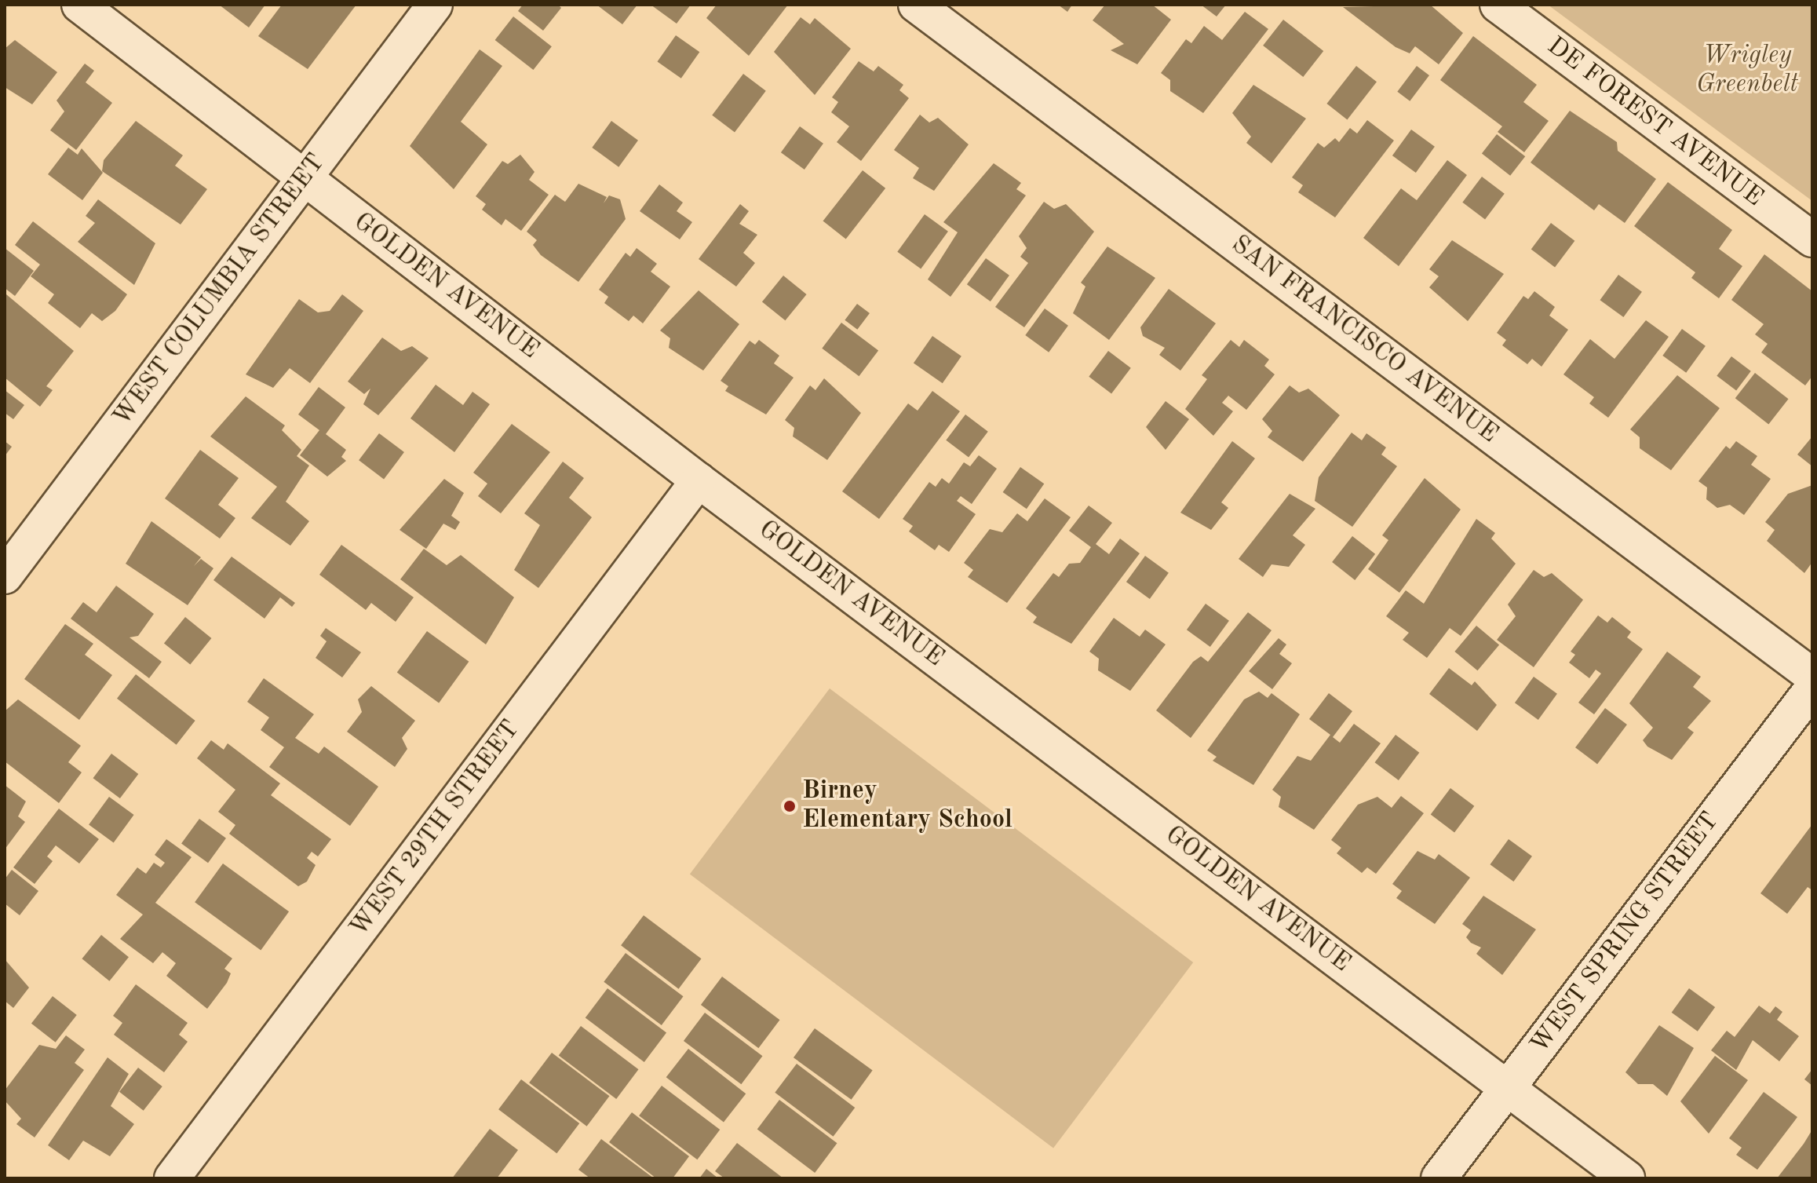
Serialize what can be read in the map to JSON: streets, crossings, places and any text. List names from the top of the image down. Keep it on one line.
{"streets":{"street":["DE FOREST AVENUE","GOLDEN AVENUE","WEST COLUMBIA STREET","SAN FRANCISCO AVENUE","WEST 29TH STREET","WEST SPRING STREET"]},"crossings":[["GOLDEN AVENUE","WEST COLUMBIA STREET"],["GOLDEN AVENUE","WEST 29TH STREET"],["GOLDEN AVENUE","WEST SPRING STREET"]],"parks":["Wrigley Greenbelt"],"places":["Birney Elementary School"]}
